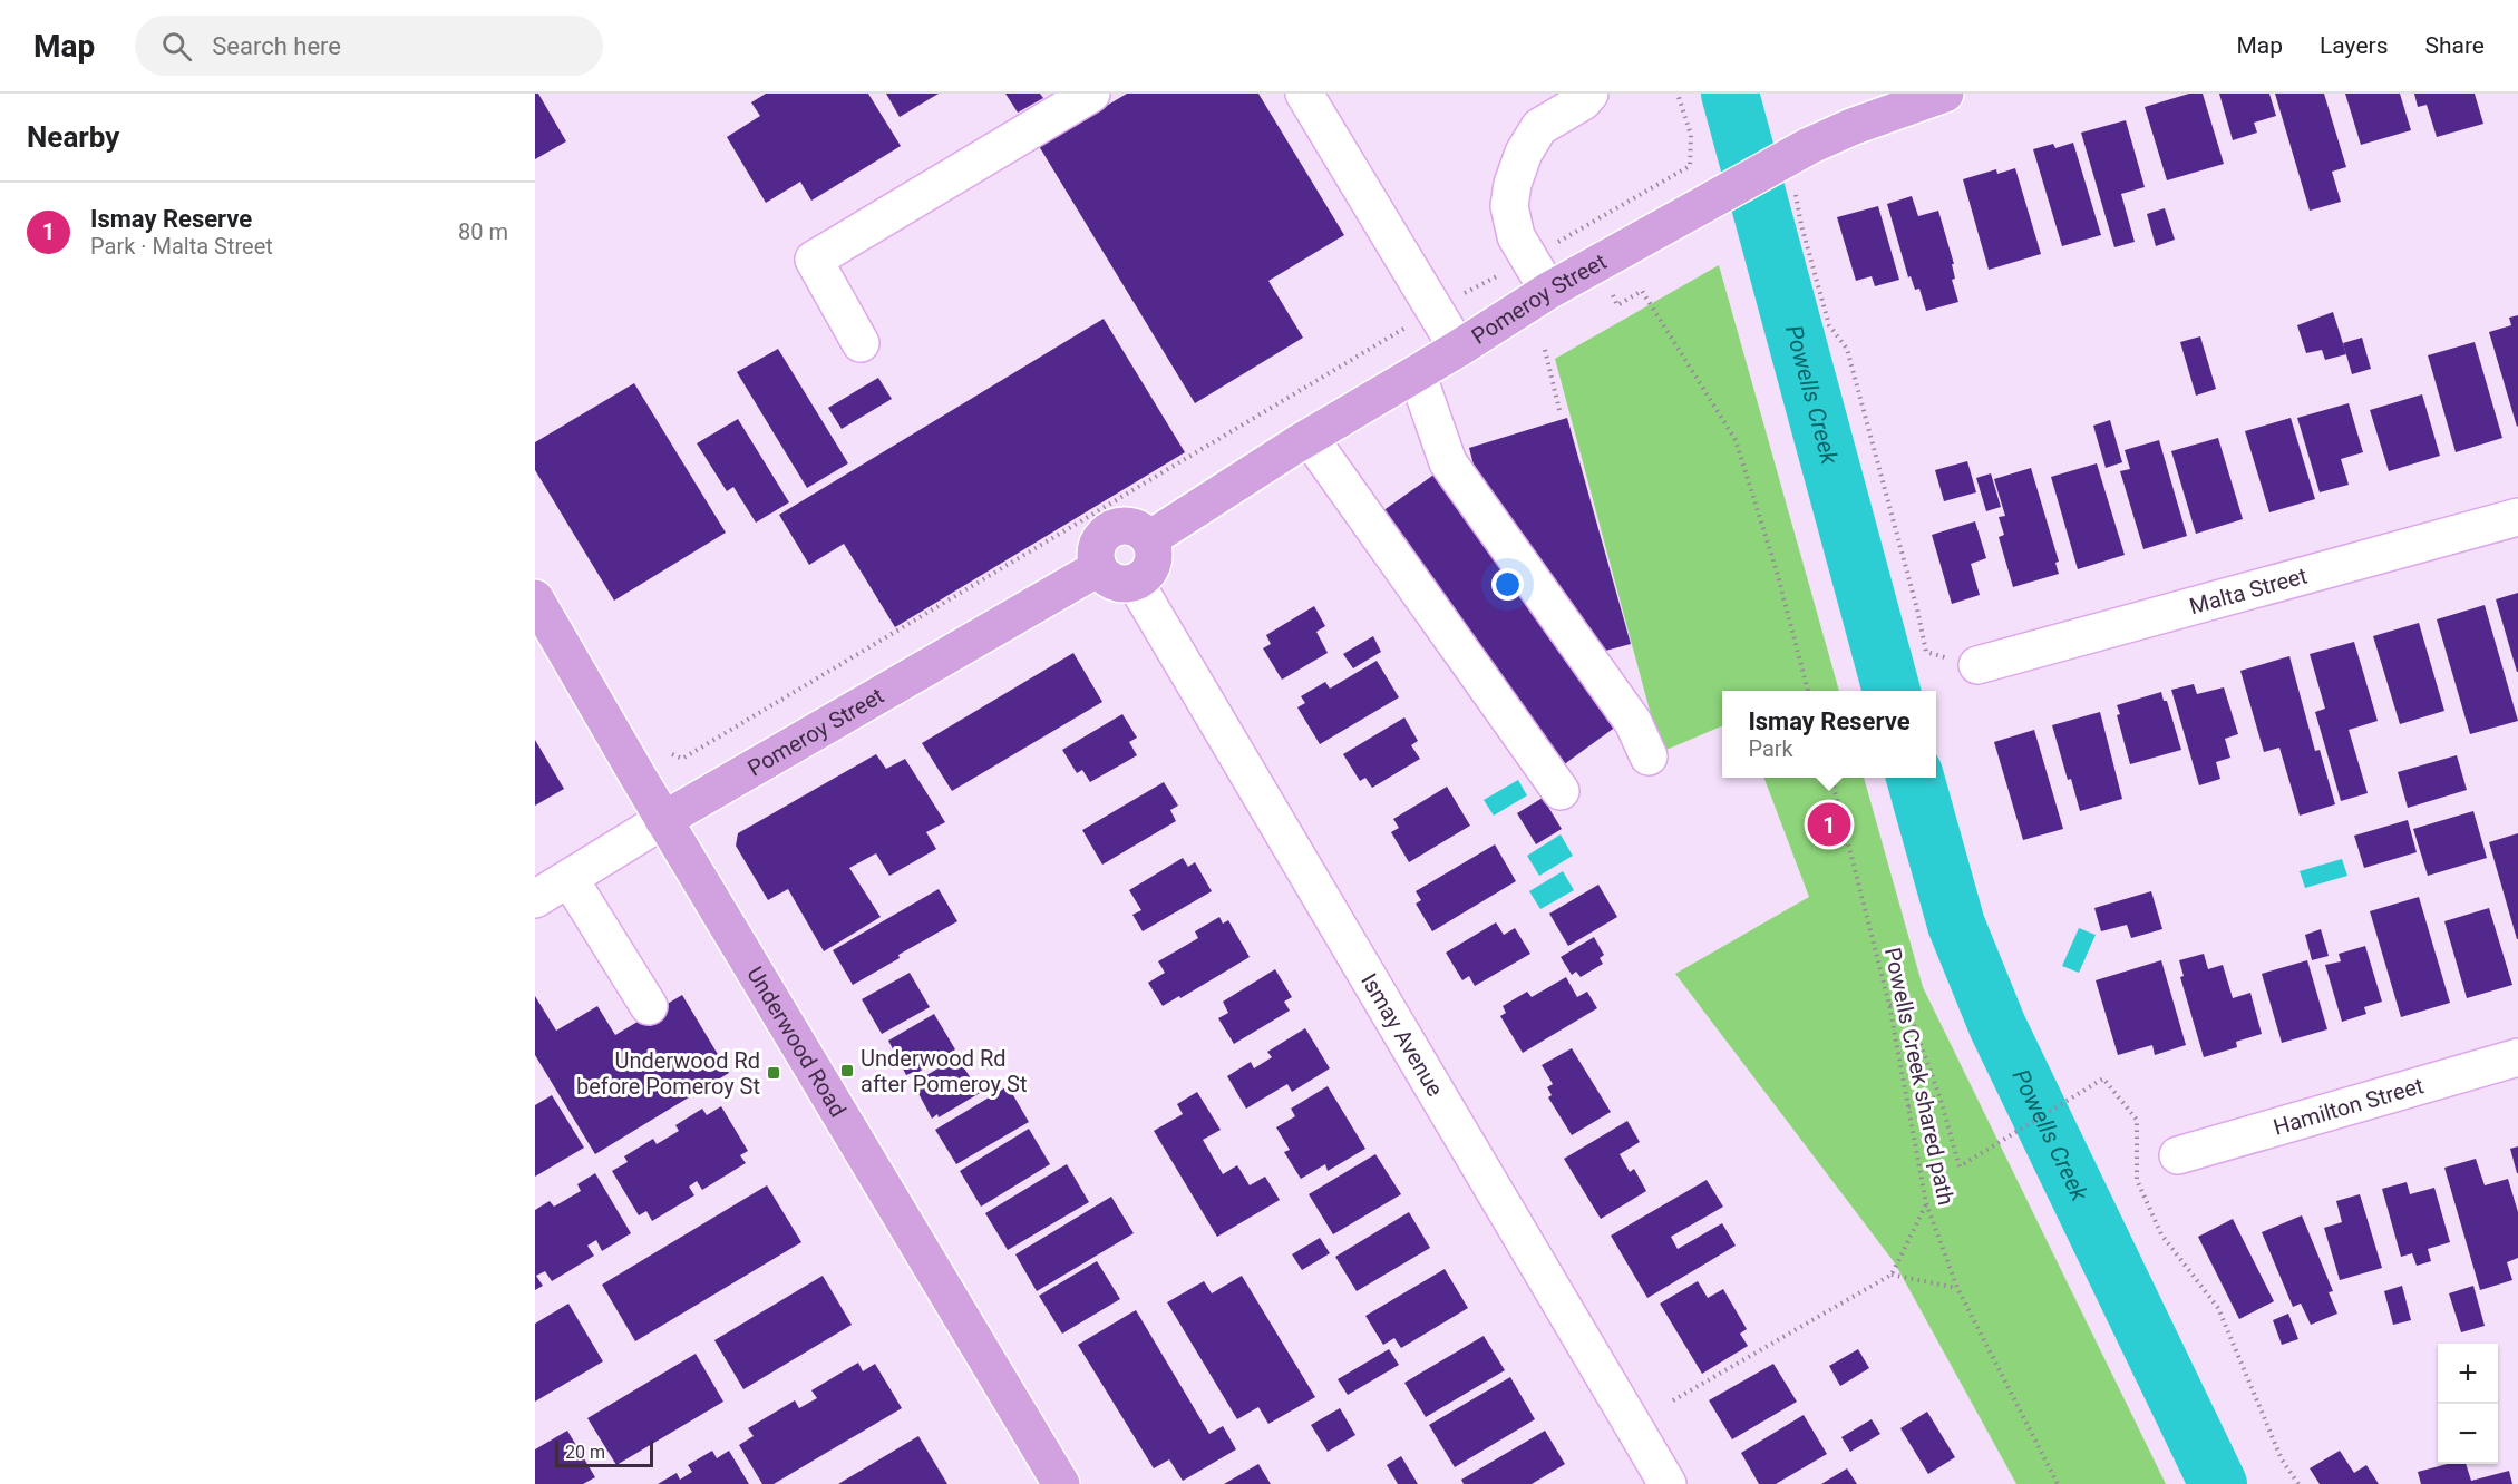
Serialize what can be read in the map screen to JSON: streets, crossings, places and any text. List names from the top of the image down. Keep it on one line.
{"streets":{"main road":["Pomeroy Street","Underwood Road"],"street":["Malta Street","Ismay Avenue","Hamilton Street"],"path":["Powells Creek shared path"]},"crossings":[["Pomeroy Street","Ismay Avenue"],["Pomeroy Street","Underwood Road"]],"water":["Powells Creek"],"places":{"transit":["Underwood Rd after Pomeroy St","Underwood Rd before Pomeroy St"]},"scale_bar":"20 m","page":{"header":"Map","search":"Search here","nav":["Map","Layers","Share"],"heading":"Nearby","list":[{"mark":"1","name":"Ismay Reserve","note":"Park · Malta Street","value":"80 m"}],"popup":["Ismay Reserve","Park"],"pins":"1","map_buttons":["+","−"],"scale":"20 m"}}
